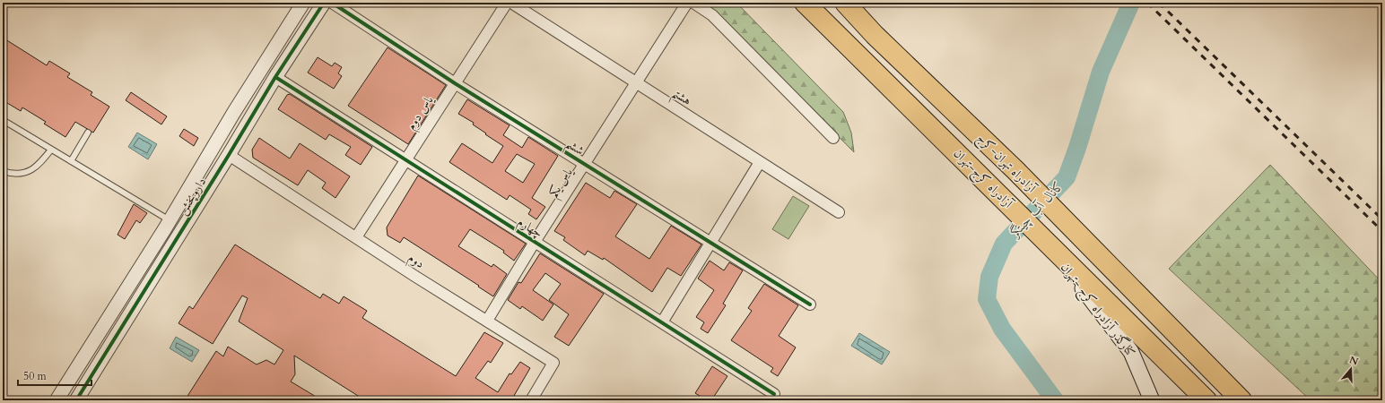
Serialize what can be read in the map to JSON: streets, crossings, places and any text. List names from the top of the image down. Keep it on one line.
{"streets":{"highway":["آزادراه تهران-کرج","آزادراه کرج-تهران"],"main road":["کنارگذر آزادراه کرج -تهران"],"street":["هشتم","یاس دوم","ششم","یاس یکم","داروپخش","چهارم","دوم"]},"crossings":[["هشتم","یاس یکم"],["یاس دوم","ششم"],["یاس دوم","چهارم"],["یاس دوم","دوم"],["ششم","یاس یکم"],["آزادراه کرج-تهران","کنارگذر آزادراه کرج -تهران"],["یاس یکم","چهارم"],["یاس یکم","دوم"],["داروپخش","چهارم"],["داروپخش","دوم"]],"water":["کانال آب چیتگر"],"scale_bar":"50 m","north":"top"}
